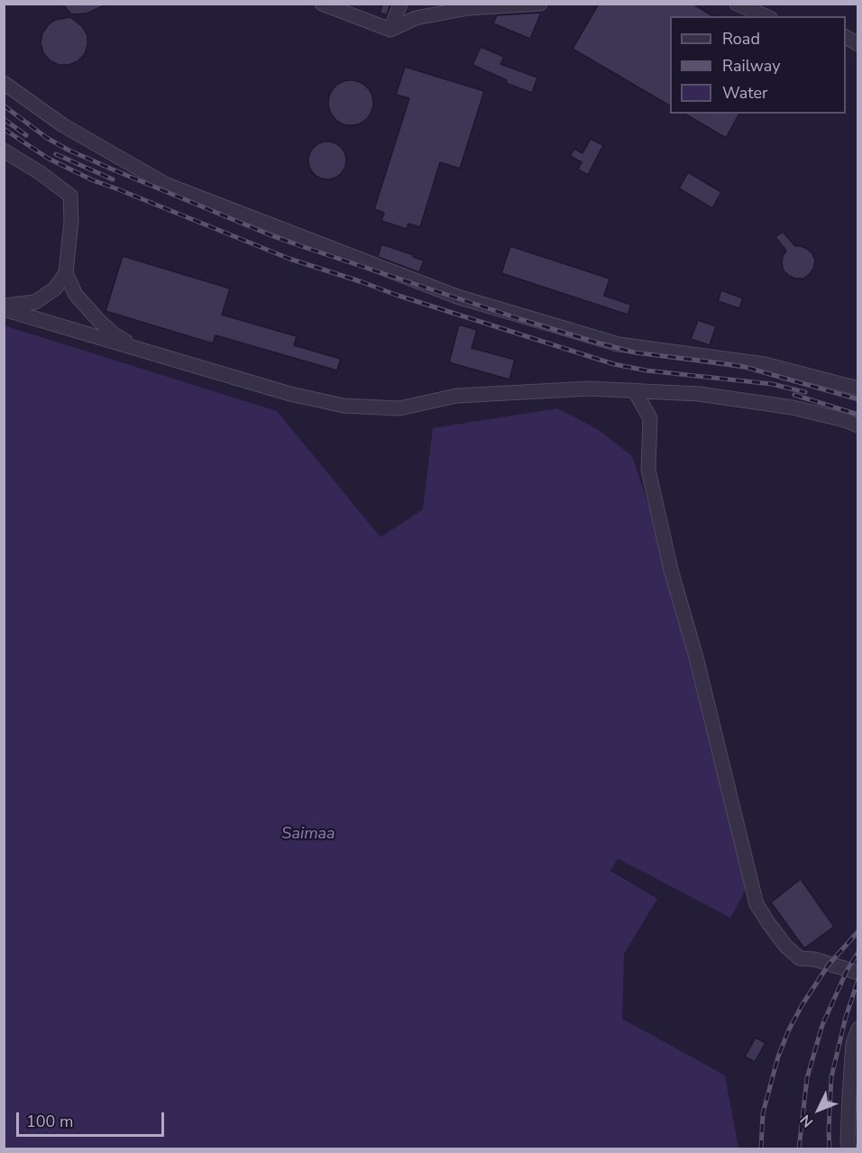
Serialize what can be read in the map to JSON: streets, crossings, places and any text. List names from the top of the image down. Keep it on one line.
{"water":["Saimaa"],"legend":["Road","Railway","Water"],"scale_bar":"100 m","north":"bottom left"}
